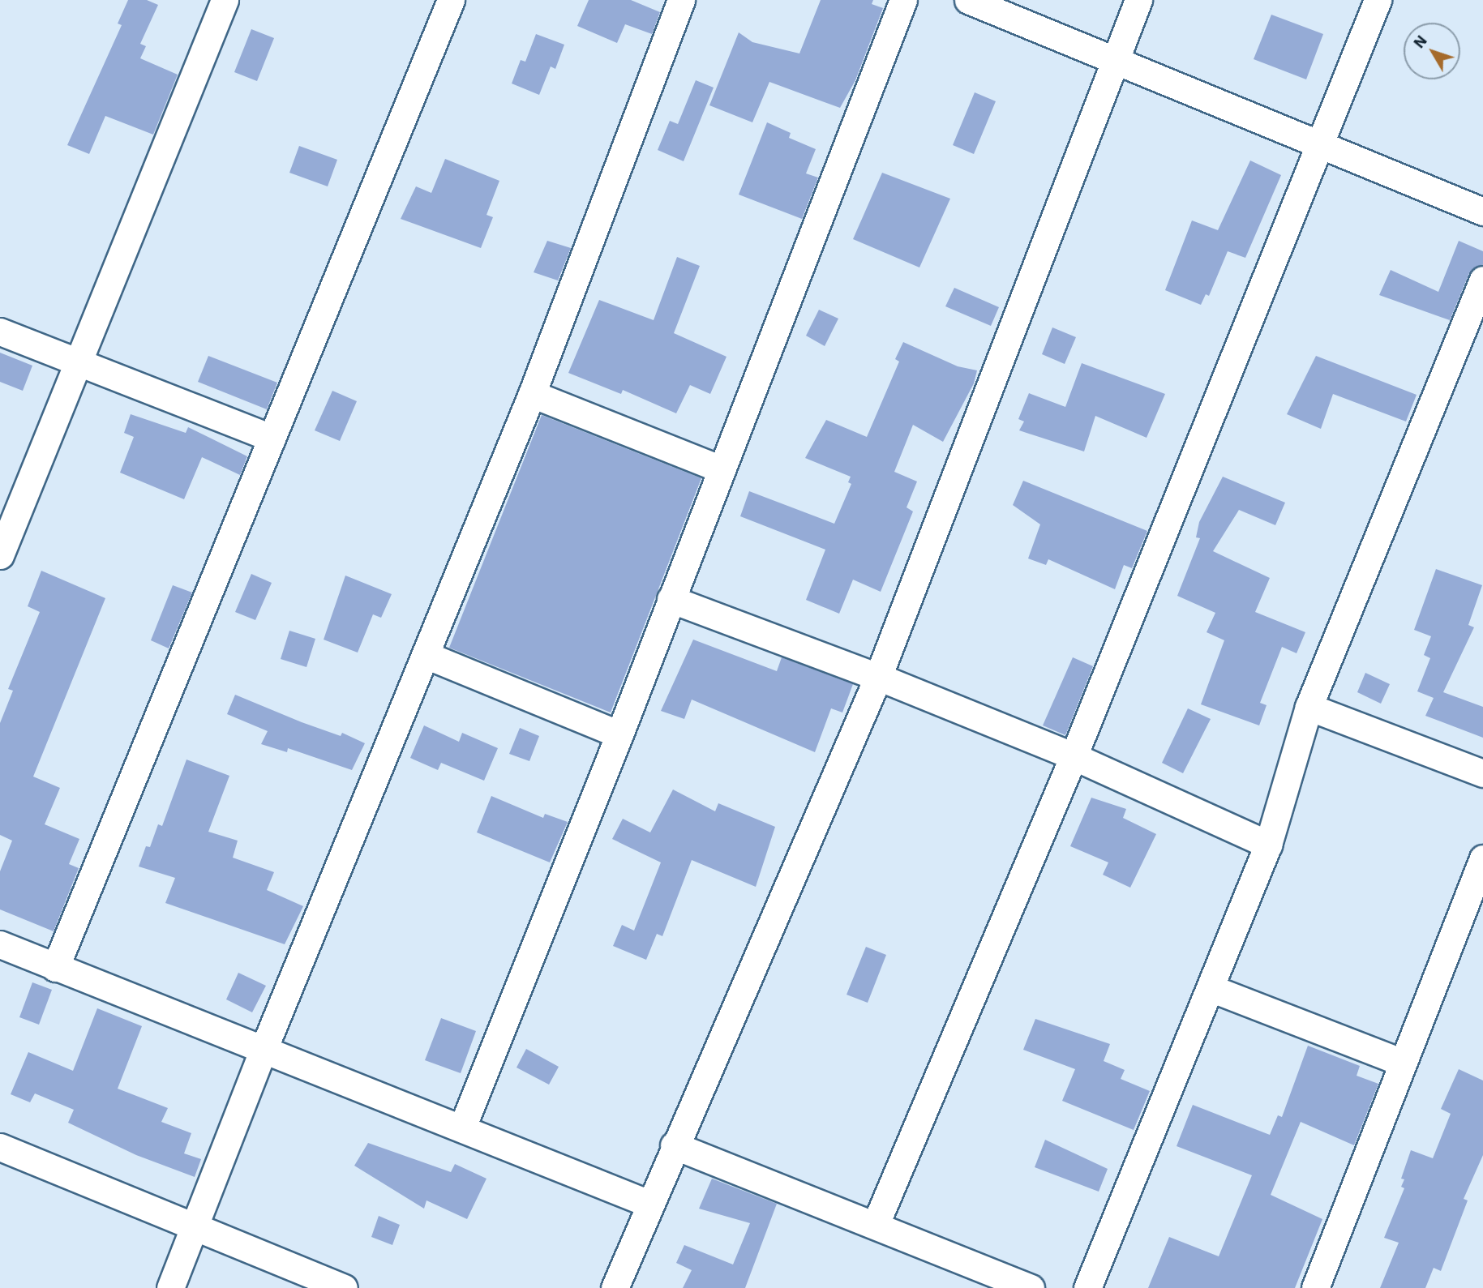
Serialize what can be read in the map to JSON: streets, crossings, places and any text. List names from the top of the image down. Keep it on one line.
{"north":"top left"}
